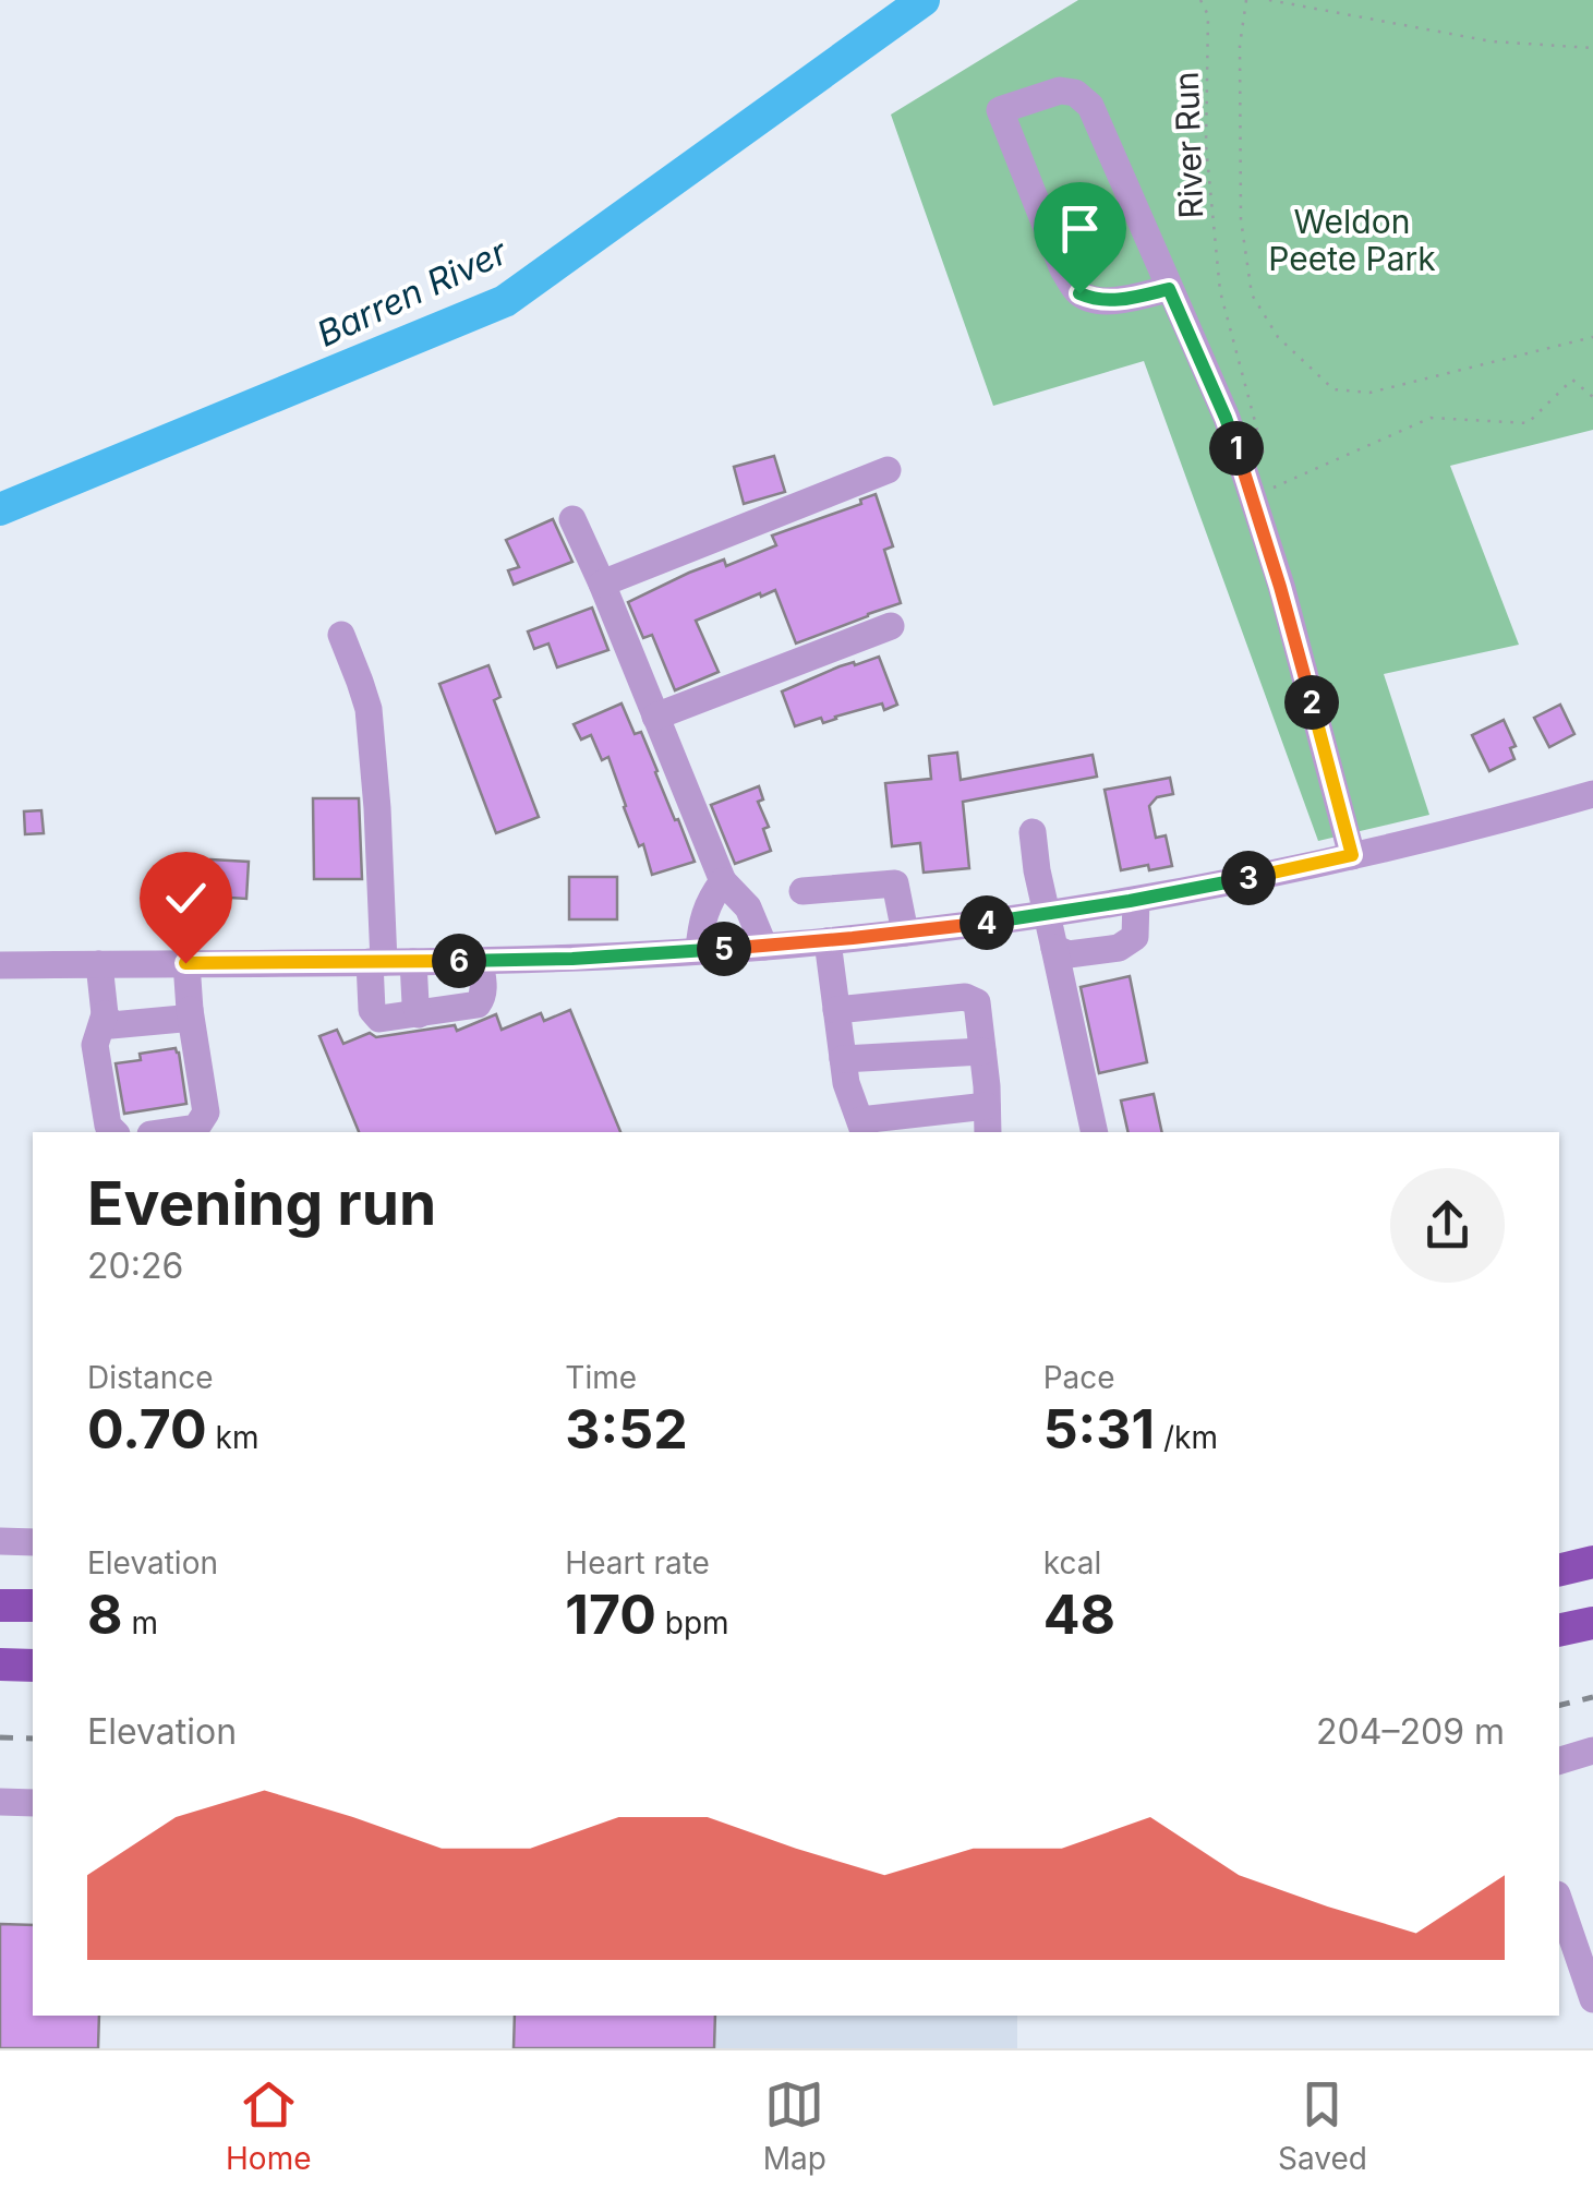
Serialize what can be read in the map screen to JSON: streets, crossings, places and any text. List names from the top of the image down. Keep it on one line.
{"streets":{"path":["River Run"]},"water":["Barren River"],"parks":["Weldon Peete Park"],"page":{"pins":["1","2","3","4","5","6"],"heading":["Evening run","20:26"],"stats":[["Distance","0.70 km"],["Time","3:52"],["Pace","5:31 /km"],["Elevation","8 m"],["Heart rate","170 bpm"],["kcal","48"]],"chart":["Elevation","204–209 m"],"tabs":["Home","Map","Saved"]}}
